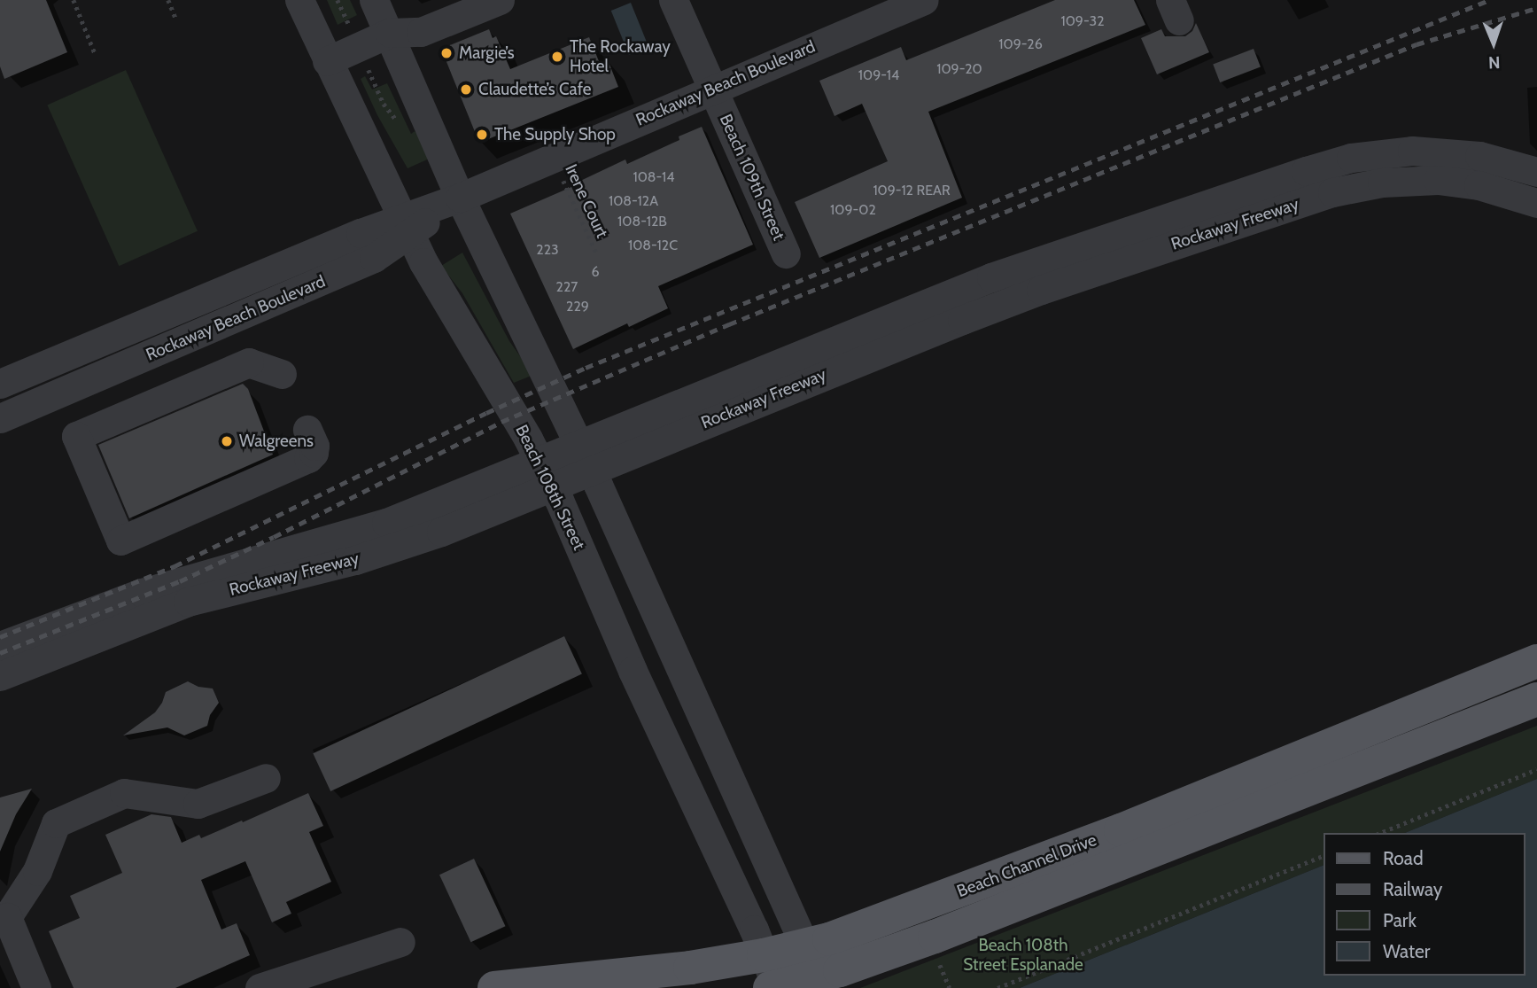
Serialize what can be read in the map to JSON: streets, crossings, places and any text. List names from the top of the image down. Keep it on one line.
{"streets":{"main road":["Beach Channel Drive"],"street":["Rockaway Beach Boulevard","Beach 109th Street","Rockaway Freeway","Beach 108th Street"],"path":["Irene Court"]},"crossings":[["Rockaway Beach Boulevard","Beach 109th Street"],["Rockaway Beach Boulevard","Irene Court"],["Rockaway Beach Boulevard","Beach 108th Street"],["Rockaway Freeway","Beach 108th Street"],["Beach 108th Street","Beach Channel Drive"]],"parks":["Beach 108th Street Esplanade"],"places":["Margie’s","The Rockaway Hotel","Claudette’s Cafe","The Supply Shop","Walgreens"],"house_numbers":["109-32","109-26","109-20","109-14","108-14","109-12 REAR","108-12A","109-02","108-12B","108-12C","223","6","227","229"],"legend":["Road","Railway","Park","Water"],"north":"bottom"}
